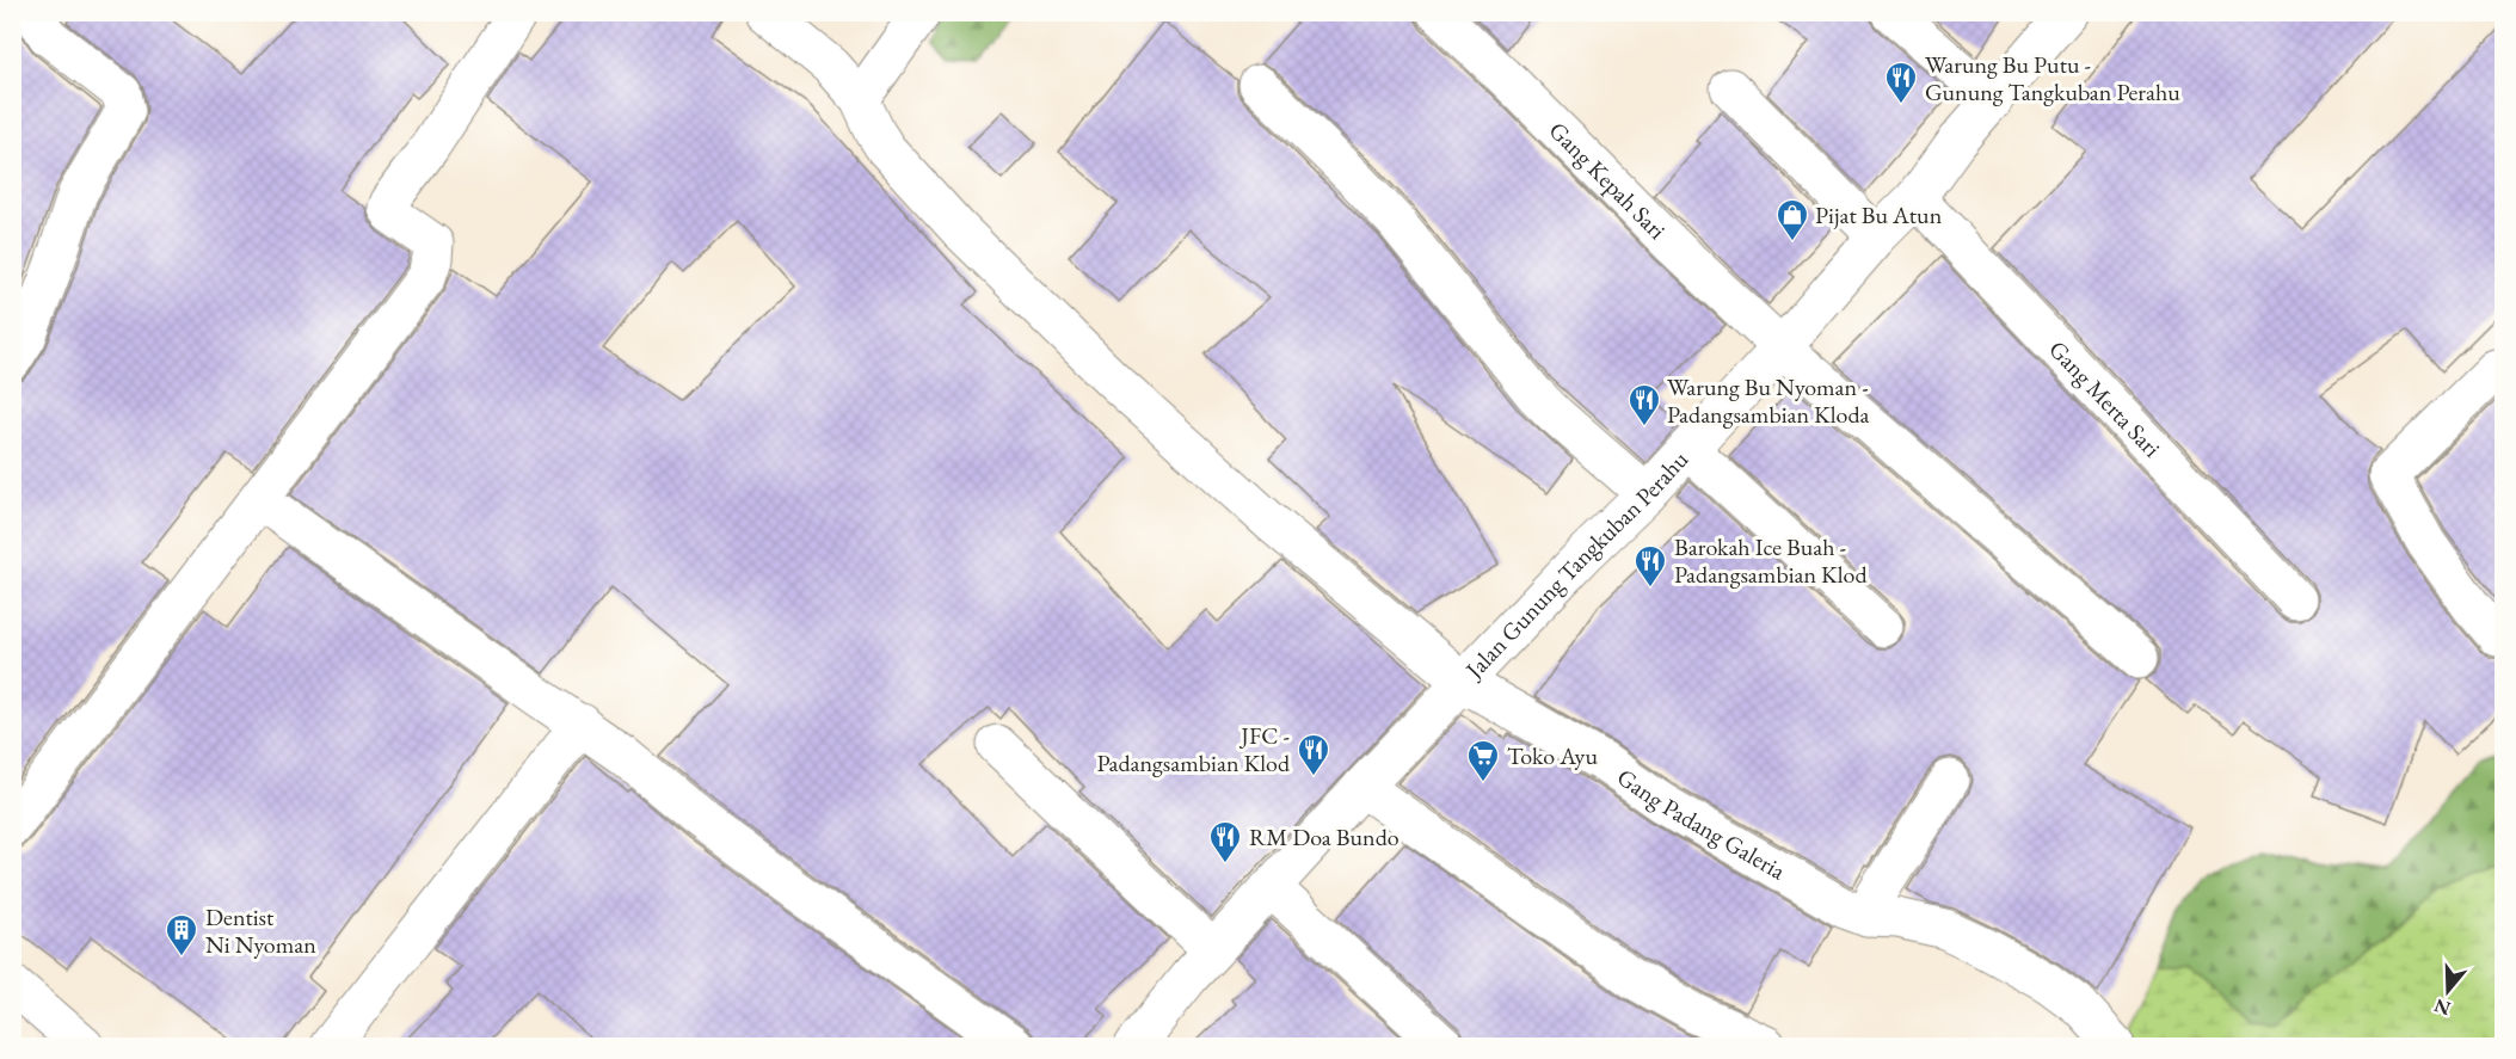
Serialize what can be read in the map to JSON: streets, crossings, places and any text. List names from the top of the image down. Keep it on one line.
{"streets":{"street":["Gang Kepah Sari","Gang Merta Sari","Jalan Gunung Tangkuban Perahu","Gang Padang Galeria"]},"crossings":[["Gang Kepah Sari","Jalan Gunung Tangkuban Perahu"],["Gang Merta Sari","Jalan Gunung Tangkuban Perahu"],["Jalan Gunung Tangkuban Perahu","Gang Padang Galeria"]],"places":{"restaurant":["Warung Bu Putu - Gunung Tangkuban Perahu","Warung Bu Nyoman - Padangsambian Kloda","Barokah Ice Buah - Padangsambian Klod","JFC - Padangsambian Klod","RM Doa Bundo"],"shop":["Pijat Bu Atun"],"supermarket":["Toko Ayu"],"building":["Dentist Ni Nyoman"]},"north":"bottom"}
